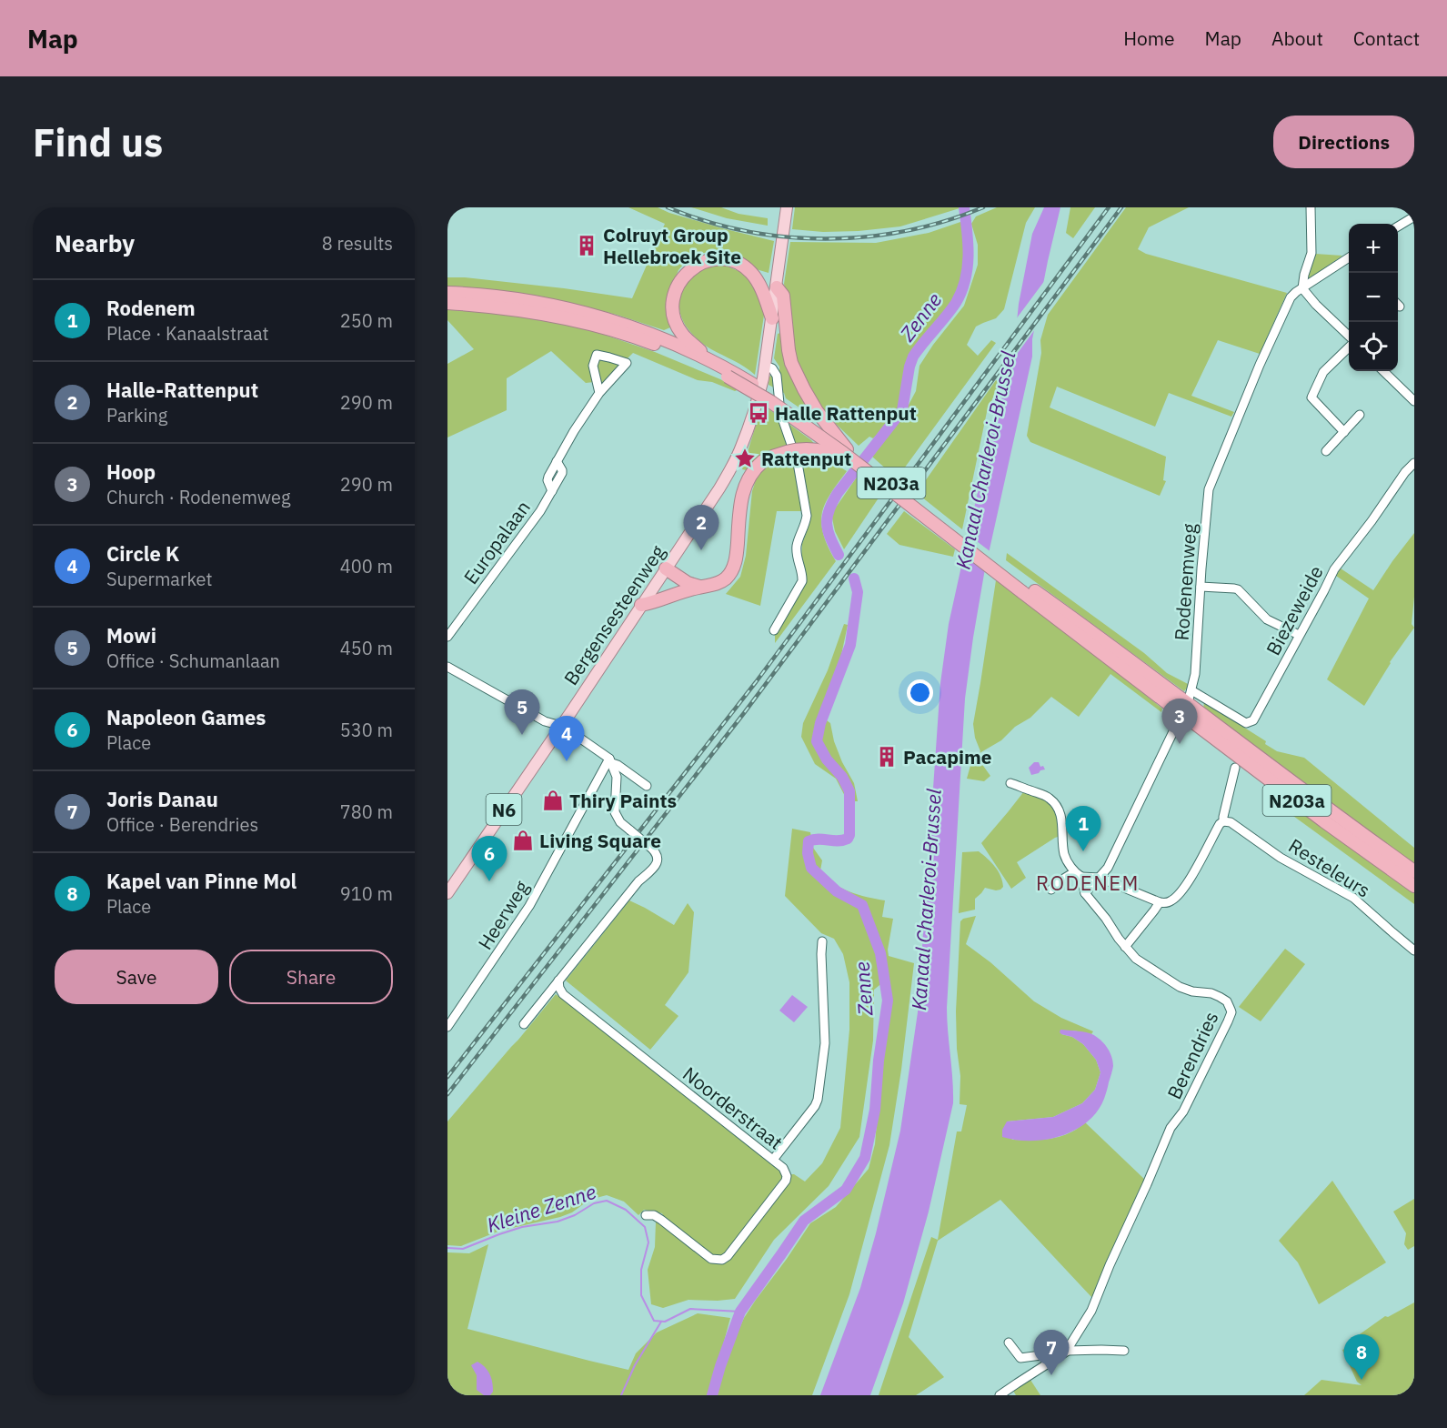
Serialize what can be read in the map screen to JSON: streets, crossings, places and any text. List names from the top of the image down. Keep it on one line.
{"streets":{"highway":["N203a"],"main road":["Bergensesteenweg","N6"],"street":["Europalaan","Rodenemweg","Biezeweide","Resteleurs","Heerweg","Berendries","Noorderstraat"]},"crossings":[["N203a","Rodenemweg"],["Rodenemweg","Biezeweide"]],"districts":["RODENEM"],"water":["Zenne","Kanaal Charleroi-Brussel","Kleine Zenne"],"places":{"building":["Colruyt Group Hellebroek Site","Pacapime"],"bus stop":["Halle Rattenput"],"place":["Rattenput"],"shop":["Thiry Paints","Living Square"]},"page":{"header":"Map","nav":["Home","Map","About","Contact"],"buttons":["Directions",["Save","Share"]],"title":"Find us","heading":["Nearby","8 results"],"map_buttons":["+","−"],"list":[{"mark":"1","name":"Rodenem","note":"Place · Kanaalstraat","value":"250 m"},{"mark":"2","name":"Halle-Rattenput","note":"Parking","value":"290 m"},{"mark":"3","name":"Hoop","note":"Church · Rodenemweg","value":"290 m"},{"mark":"4","name":"Circle K","note":"Supermarket","value":"400 m"},{"mark":"5","name":"Mowi","note":"Office · Schumanlaan","value":"450 m"},{"mark":"6","name":"Napoleon Games","note":"Place","value":"530 m"},{"mark":"7","name":"Joris Danau","note":"Office · Berendries","value":"780 m"},{"mark":"8","name":"Kapel van Pinne Mol","note":"Place","value":"910 m"}],"pins":["2","5","3","4","1","6","7","8"]}}
